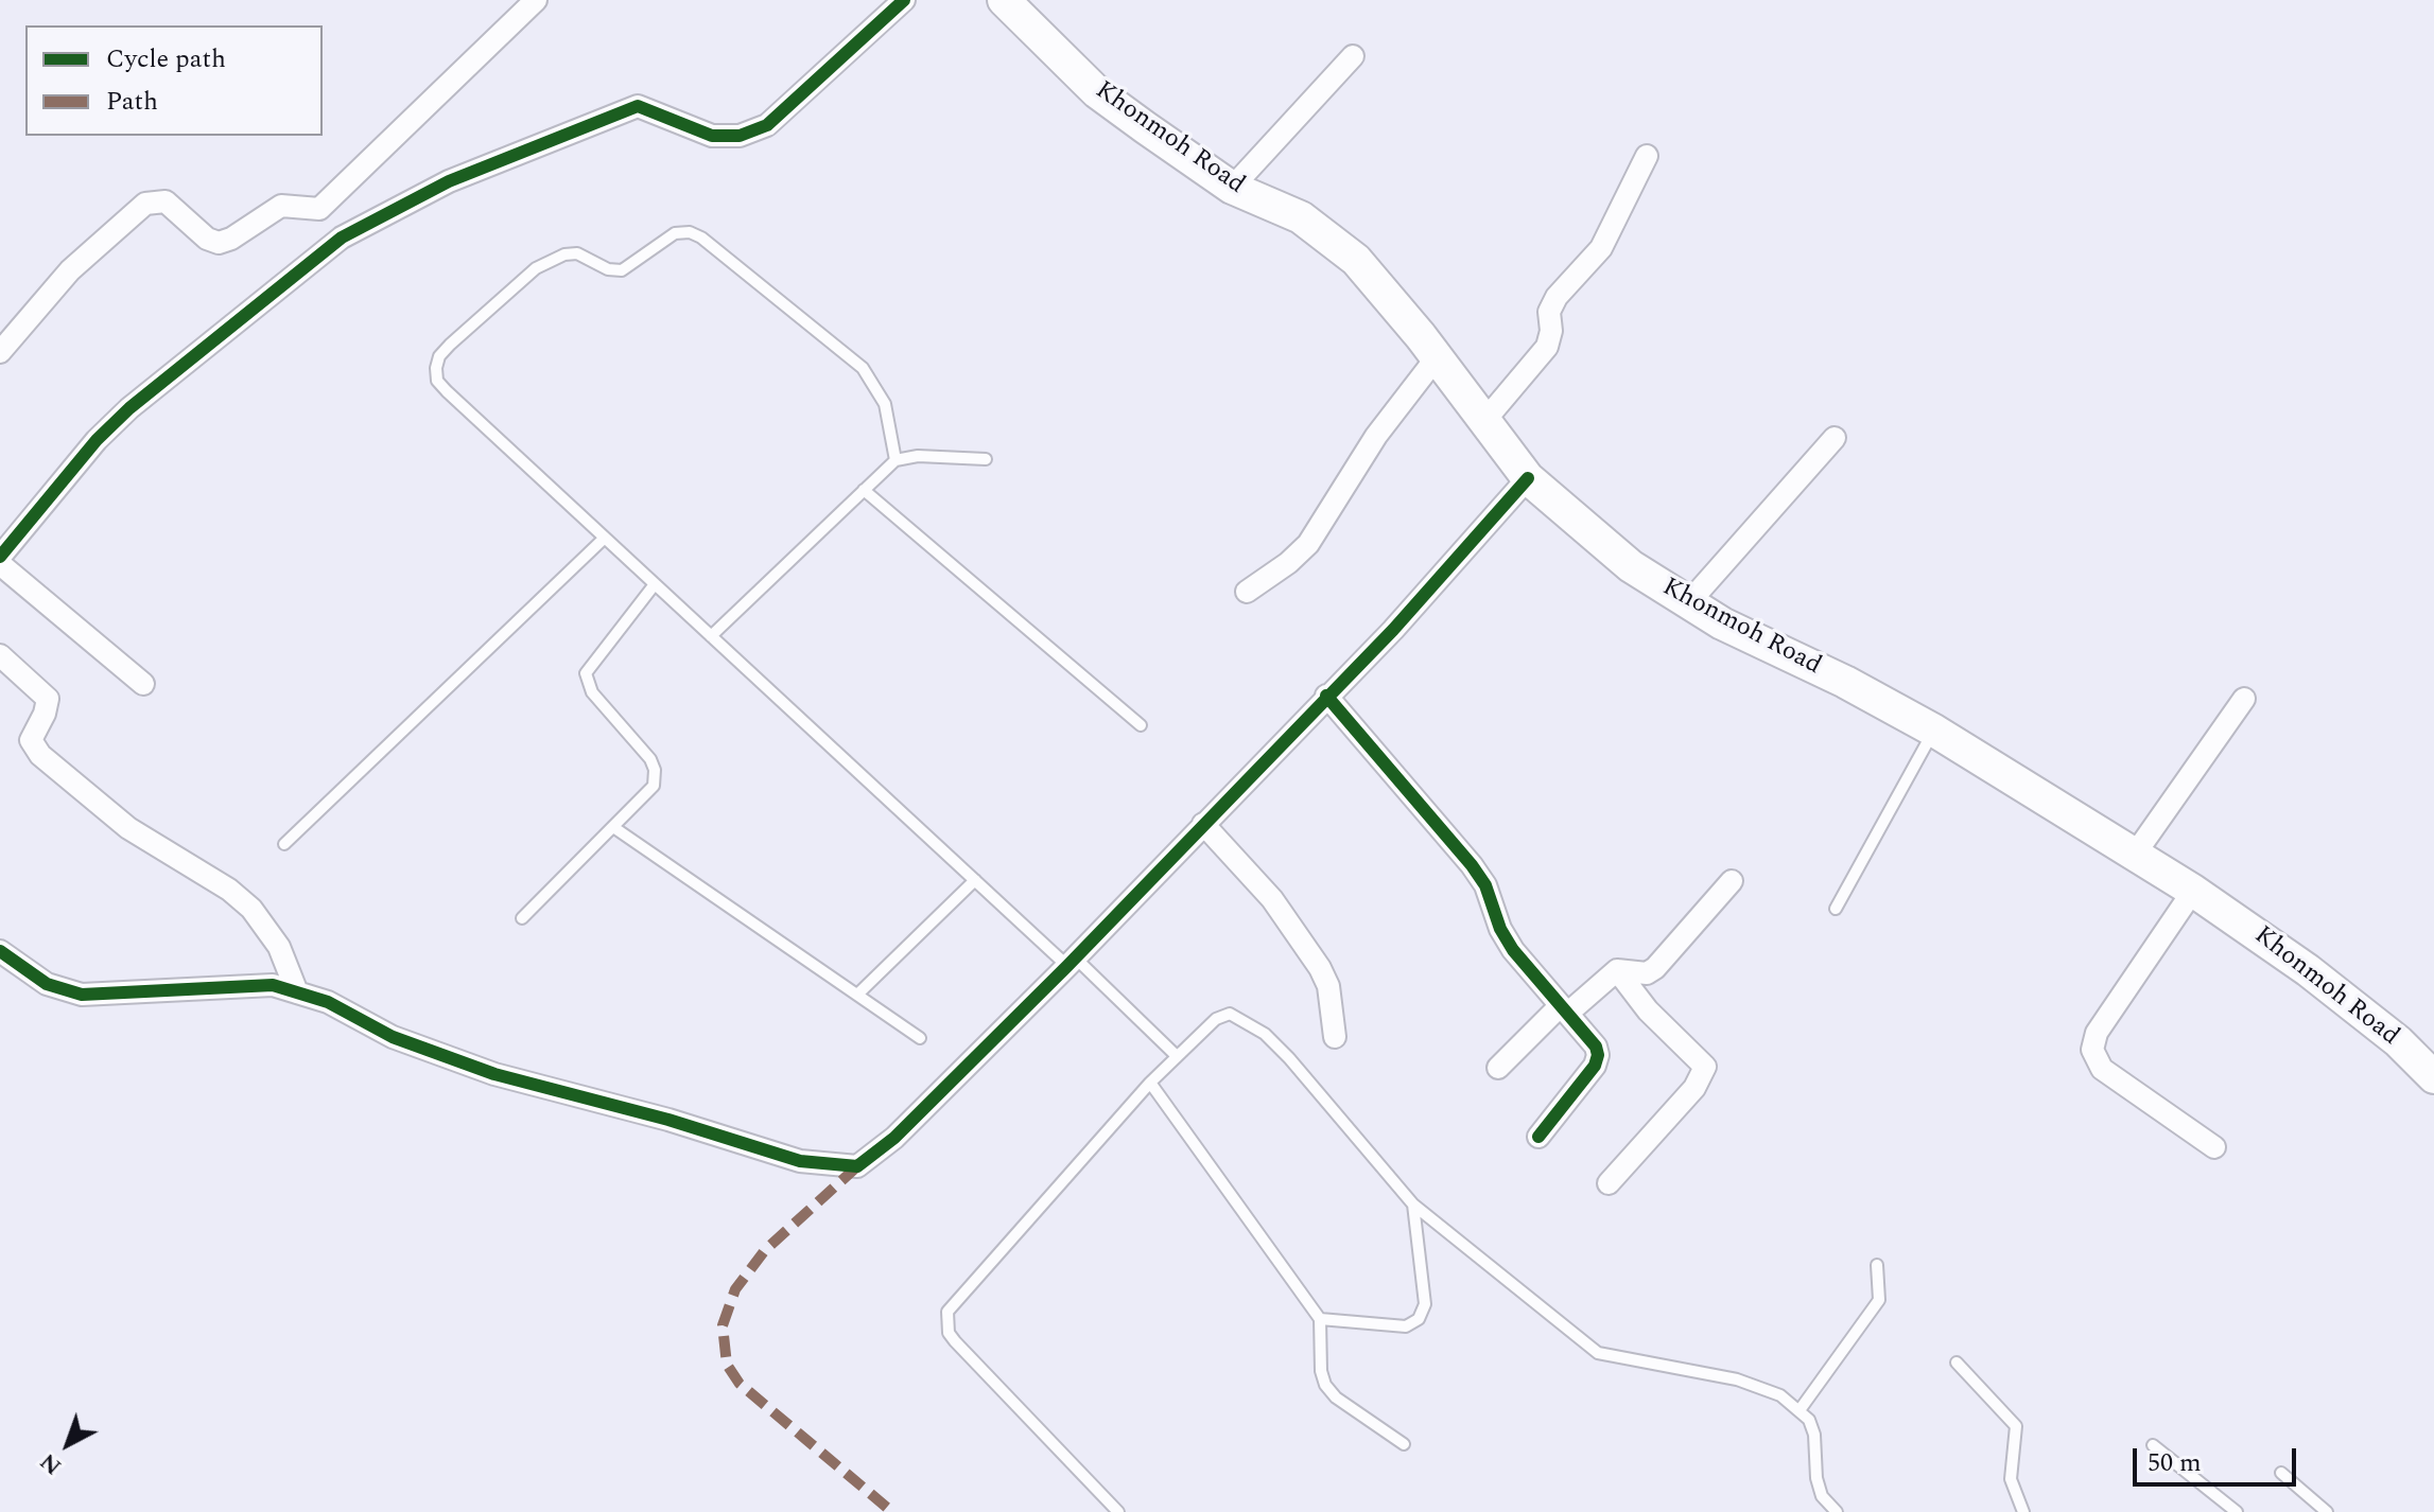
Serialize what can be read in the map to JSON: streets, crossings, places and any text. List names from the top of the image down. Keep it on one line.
{"streets":{"main road":["Khonmoh Road"]},"legend":["Cycle path","Path"],"scale_bar":"50 m","north":"bottom left"}
